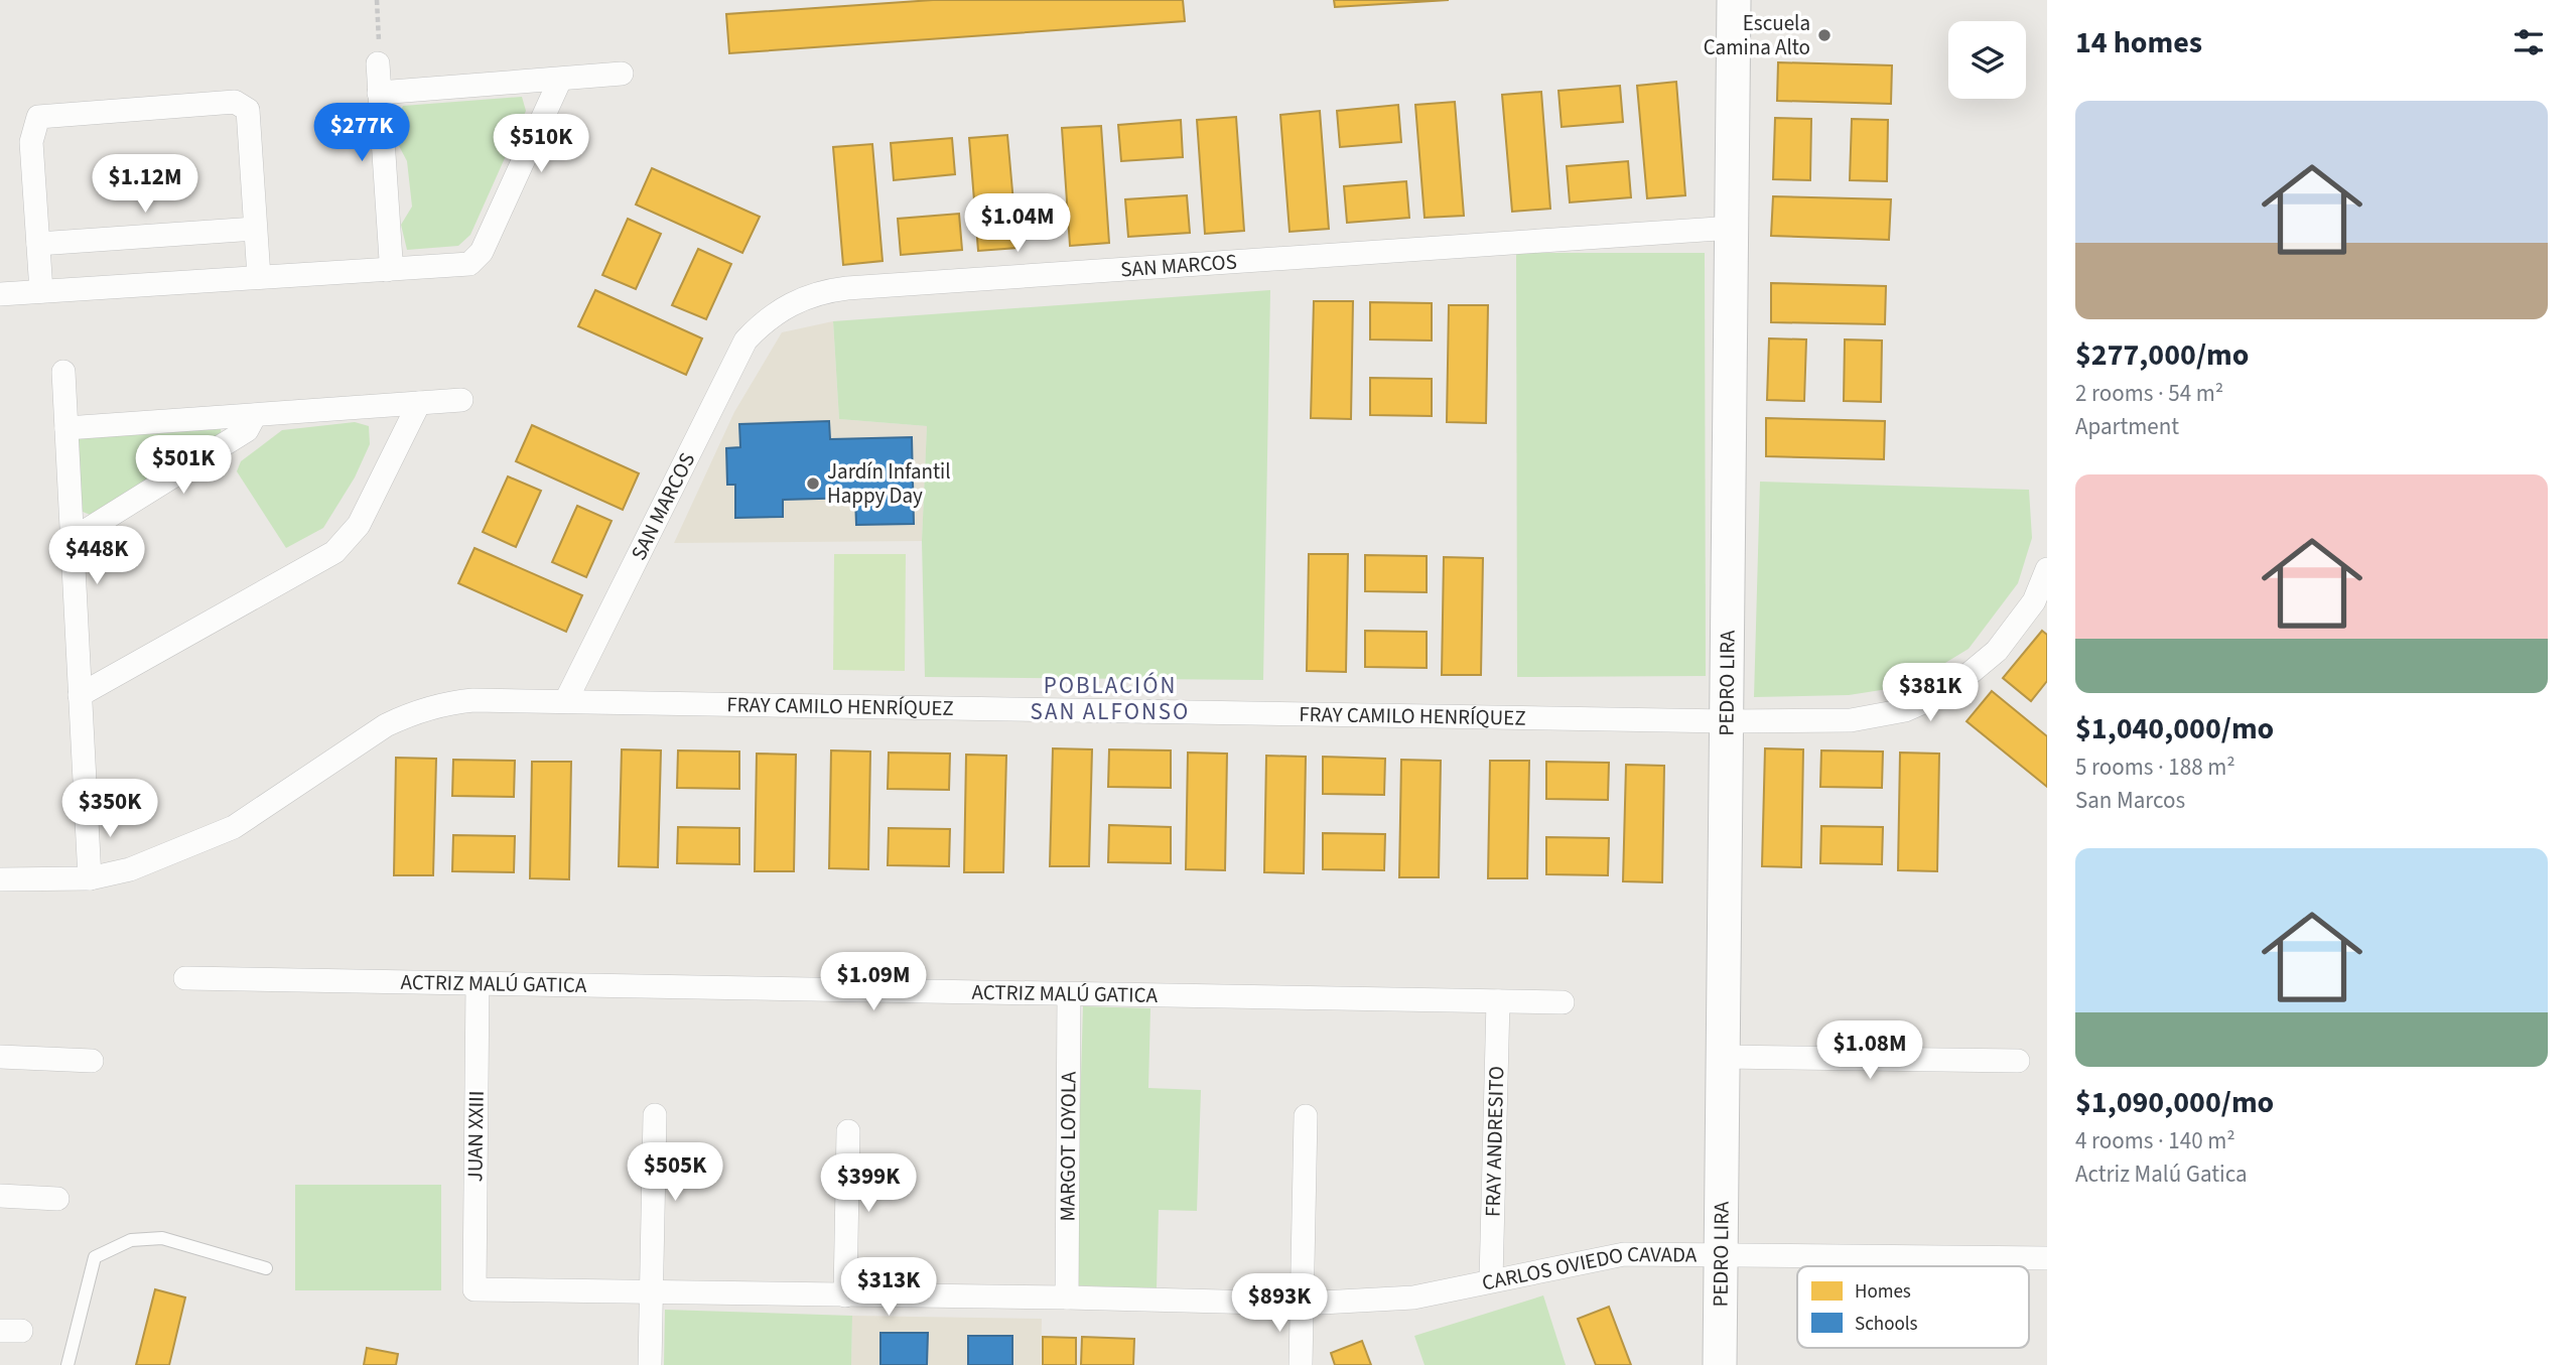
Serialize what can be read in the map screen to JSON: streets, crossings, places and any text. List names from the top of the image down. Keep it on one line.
{"streets":{"street":["SAN MARCOS","PEDRO LIRA","FRAY CAMILO HENRÍQUEZ","ACTRIZ MALÚ GATICA","JUAN XXIII","FRAY ANDRESITO","MARGOT LOYOLA","CARLOS OVIEDO CAVADA"]},"crossings":[["SAN MARCOS","PEDRO LIRA"],["SAN MARCOS","FRAY CAMILO HENRÍQUEZ"],["PEDRO LIRA","FRAY CAMILO HENRÍQUEZ"],["PEDRO LIRA","CARLOS OVIEDO CAVADA"],["ACTRIZ MALÚ GATICA","JUAN XXIII"],["ACTRIZ MALÚ GATICA","FRAY ANDRESITO"],["ACTRIZ MALÚ GATICA","MARGOT LOYOLA"],["JUAN XXIII","CARLOS OVIEDO CAVADA"],["FRAY ANDRESITO","CARLOS OVIEDO CAVADA"],["MARGOT LOYOLA","CARLOS OVIEDO CAVADA"]],"districts":["POBLACIÓN SAN ALFONSO"],"places":["Escuela Camina Alto","Jardín Infantil Happy Day"],"legend":["Homes","Schools"],"page":{"heading":"14 homes","list":[{"name":"$277,000/mo","note":"2 rooms · 54 m² · Apartment"},{"name":"$1,040,000/mo","note":"5 rooms · 188 m² · San Marcos"},{"name":"$1,090,000/mo","note":"4 rooms · 140 m² · Actriz Malú Gatica"}],"price":["$277K","$510K","$1.12M","$1.04M","$501K","$448K","$381K","$350K","$1.09M","$1.08M","$505K","$399K","$313K","$893K"]}}
